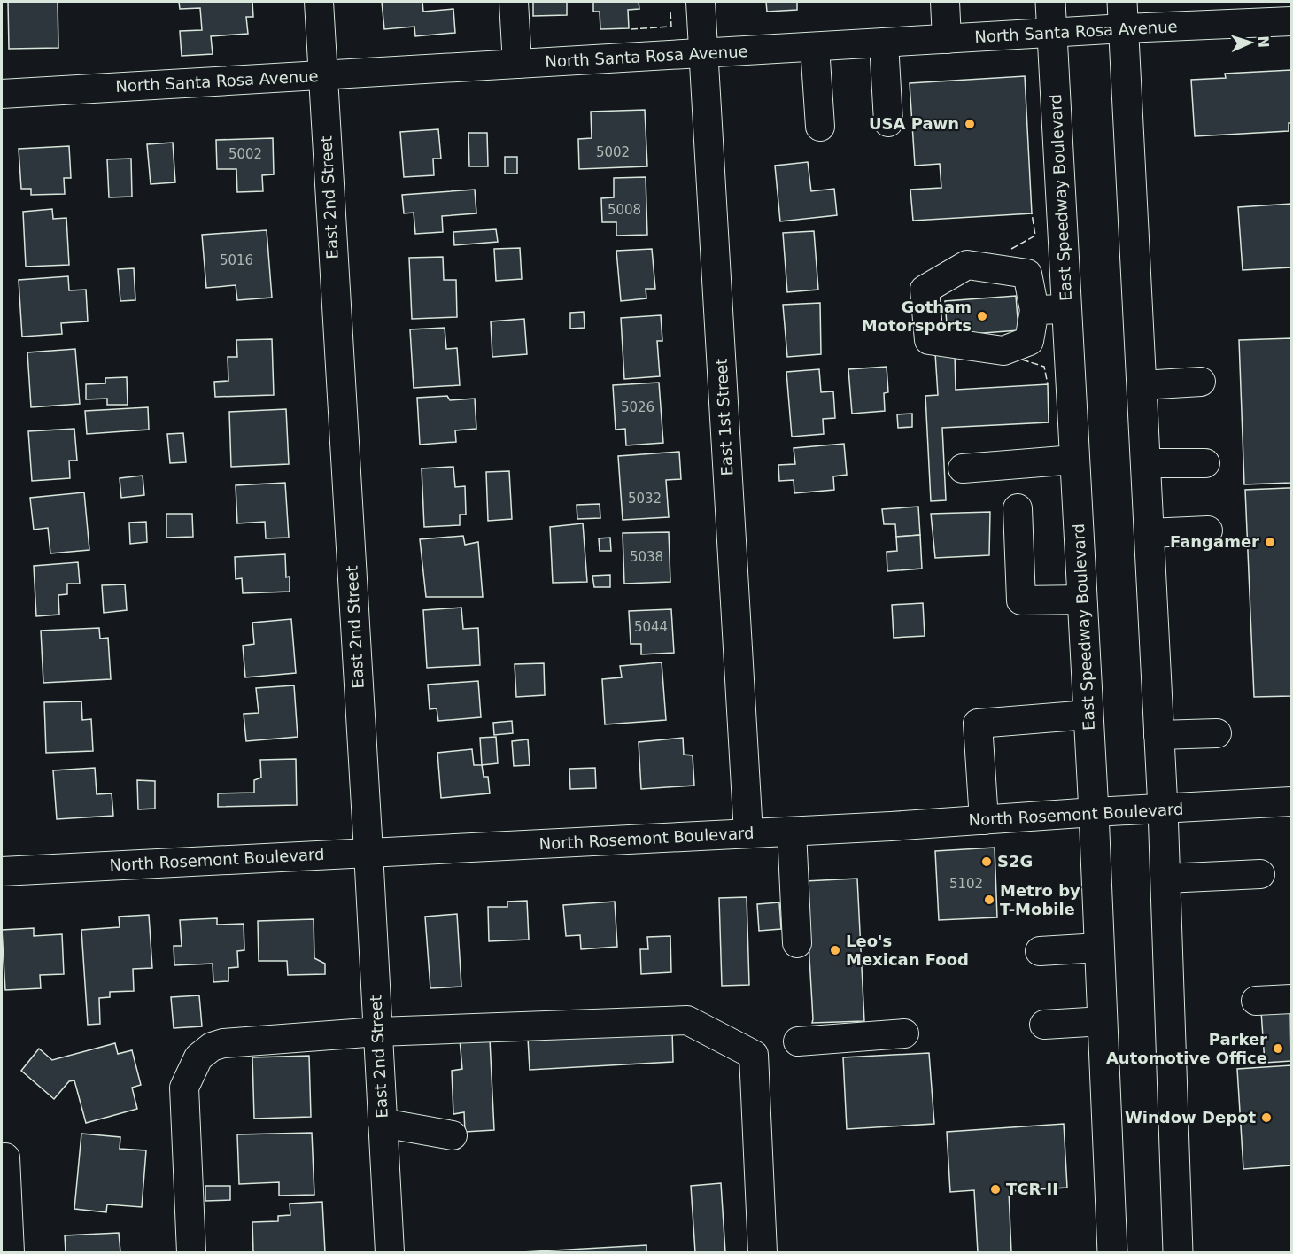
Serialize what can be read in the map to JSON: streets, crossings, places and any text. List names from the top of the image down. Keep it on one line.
{"streets":{"main road":["East Speedway Boulevard"],"street":["North Santa Rosa Avenue","East 2nd Street","East 1st Street","North Rosemont Boulevard"]},"crossings":[["North Santa Rosa Avenue","East 2nd Street"],["North Santa Rosa Avenue","East Speedway Boulevard"],["North Santa Rosa Avenue","East 1st Street"],["East 2nd Street","North Rosemont Boulevard"],["East Speedway Boulevard","North Rosemont Boulevard"],["East 1st Street","North Rosemont Boulevard"]],"places":["USA Pawn","Gotham Motorsports","Fangamer","S2G","Metro by T-Mobile","Leo's Mexican Food","Parker Automotive Office","Window Depot","TCR II"],"house_numbers":["5002","5002","5008","5016","5026","5032","5038","5044","5102"],"north":"right"}
